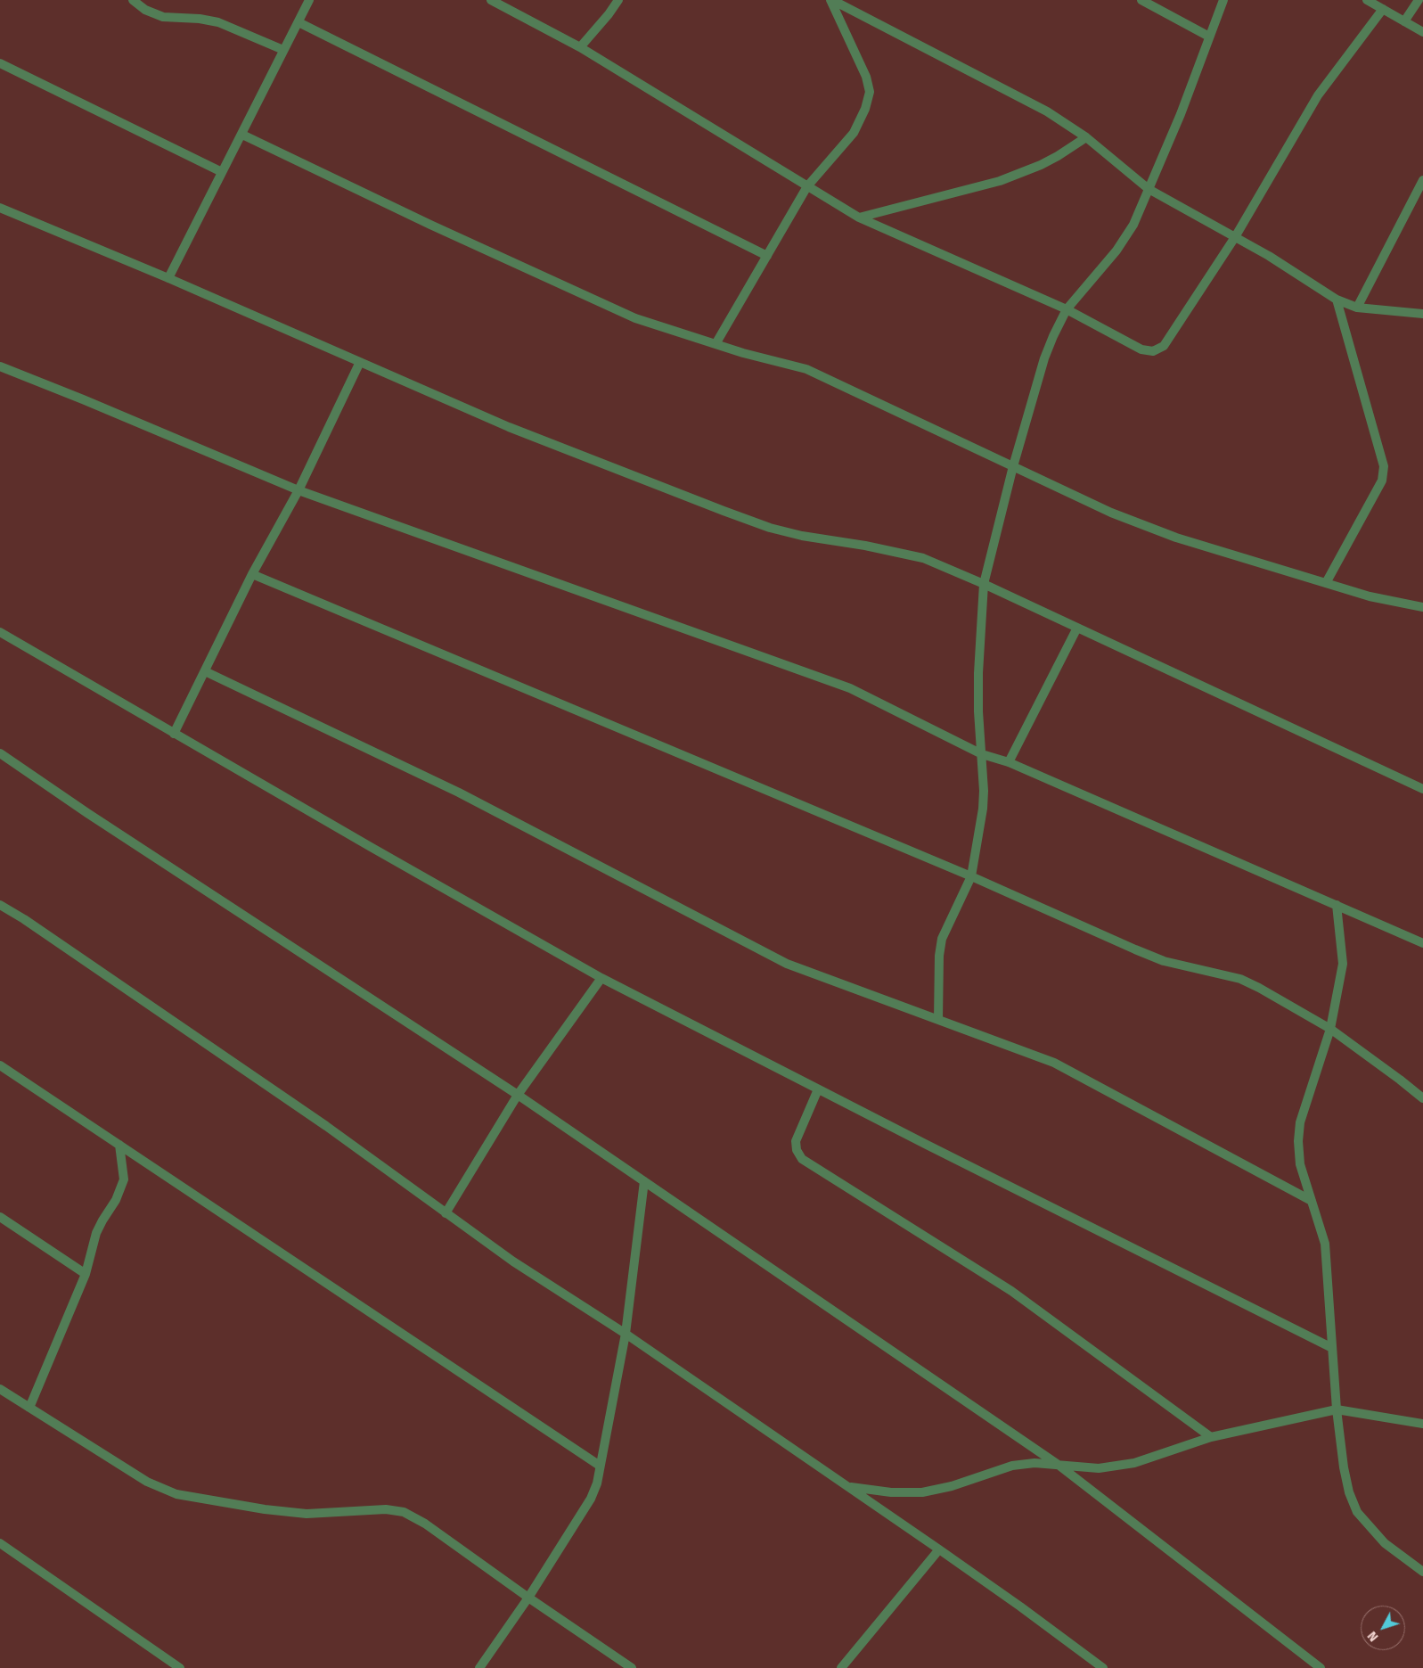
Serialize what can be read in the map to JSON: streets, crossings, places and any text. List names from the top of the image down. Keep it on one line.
{"north":"bottom left"}
